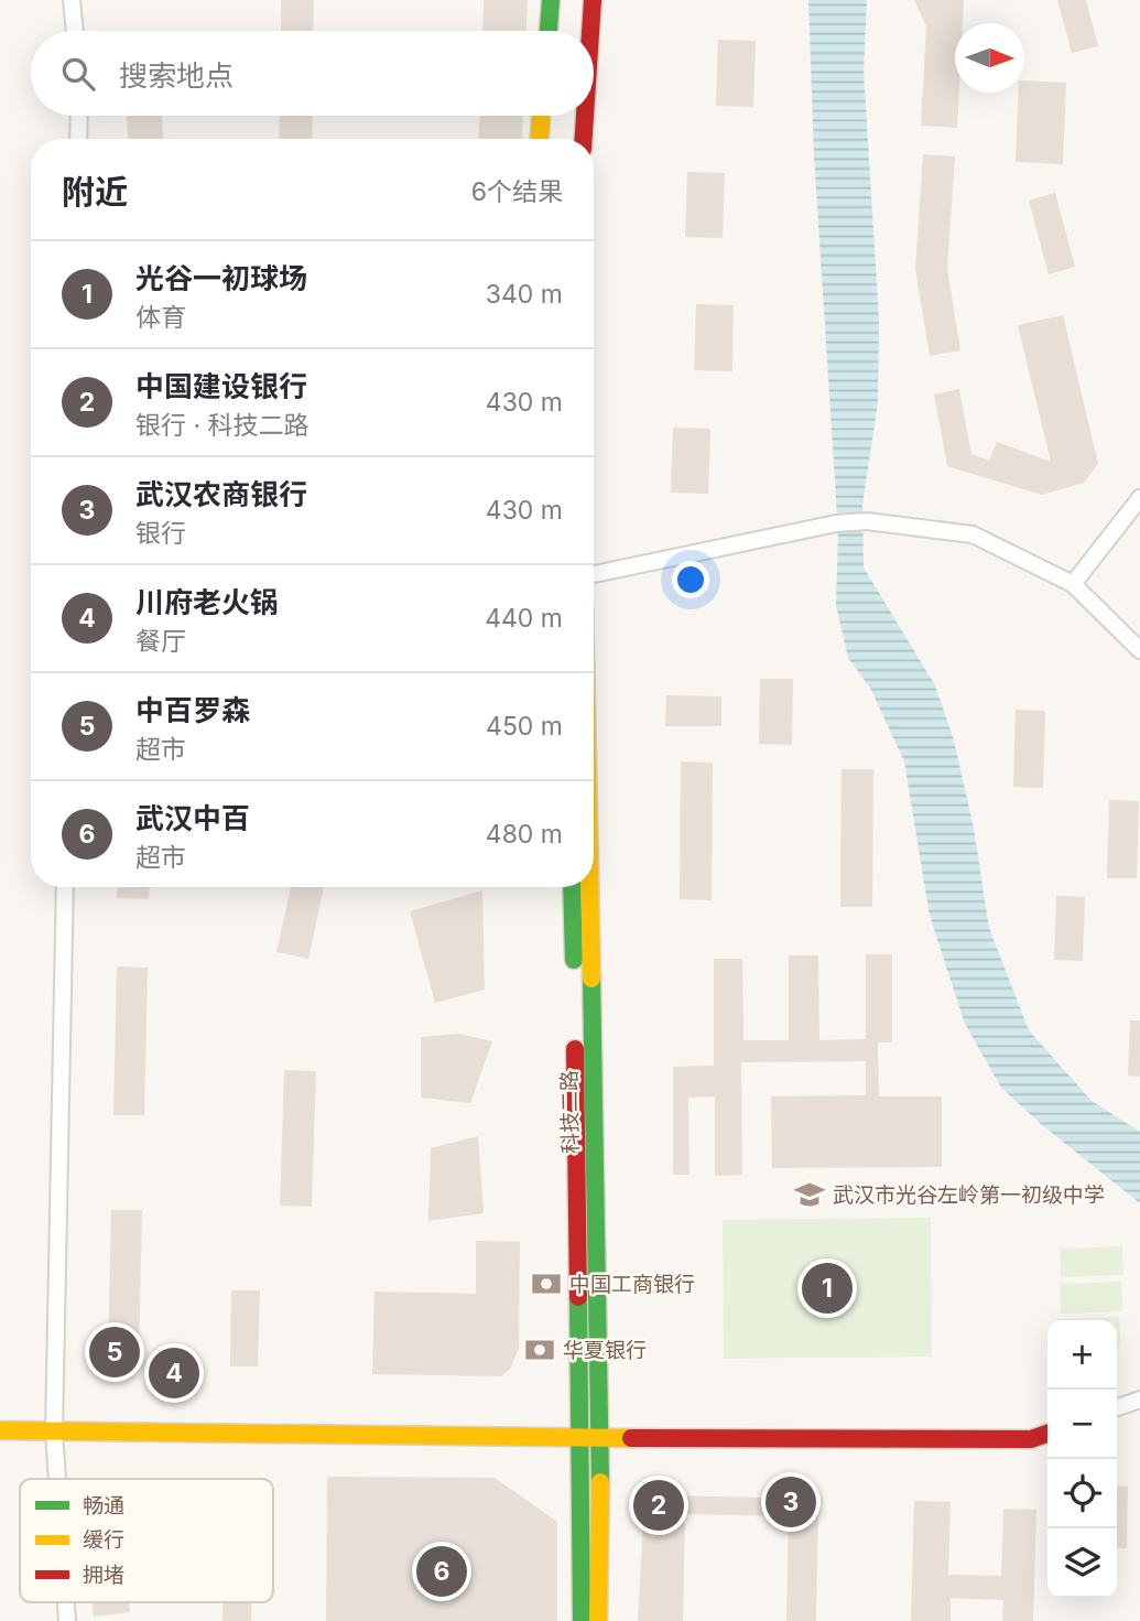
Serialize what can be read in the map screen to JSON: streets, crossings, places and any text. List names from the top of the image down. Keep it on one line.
{"streets":{"street":["科技二路"]},"places":{"school or university":["武汉市光谷左岭第一初级中学"],"bank":["中国工商银行","华夏银行"]},"legend":["畅通","缓行","拥堵"],"north":"right","page":{"search":"搜索地点","heading":["附近","6个结果"],"list":[{"mark":"1","name":"光谷一初球场","note":"体育","value":"340 m"},{"mark":"2","name":"中国建设银行","note":"银行 · 科技二路","value":"430 m"},{"mark":"3","name":"武汉农商银行","note":"银行","value":"430 m"},{"mark":"4","name":"川府老火锅","note":"餐厅","value":"440 m"},{"mark":"5","name":"中百罗森","note":"超市","value":"450 m"},{"mark":"6","name":"武汉中百","note":"超市","value":"480 m"}],"pins":["1","5","4","3","2","6"],"map_buttons":["+","−"]}}
